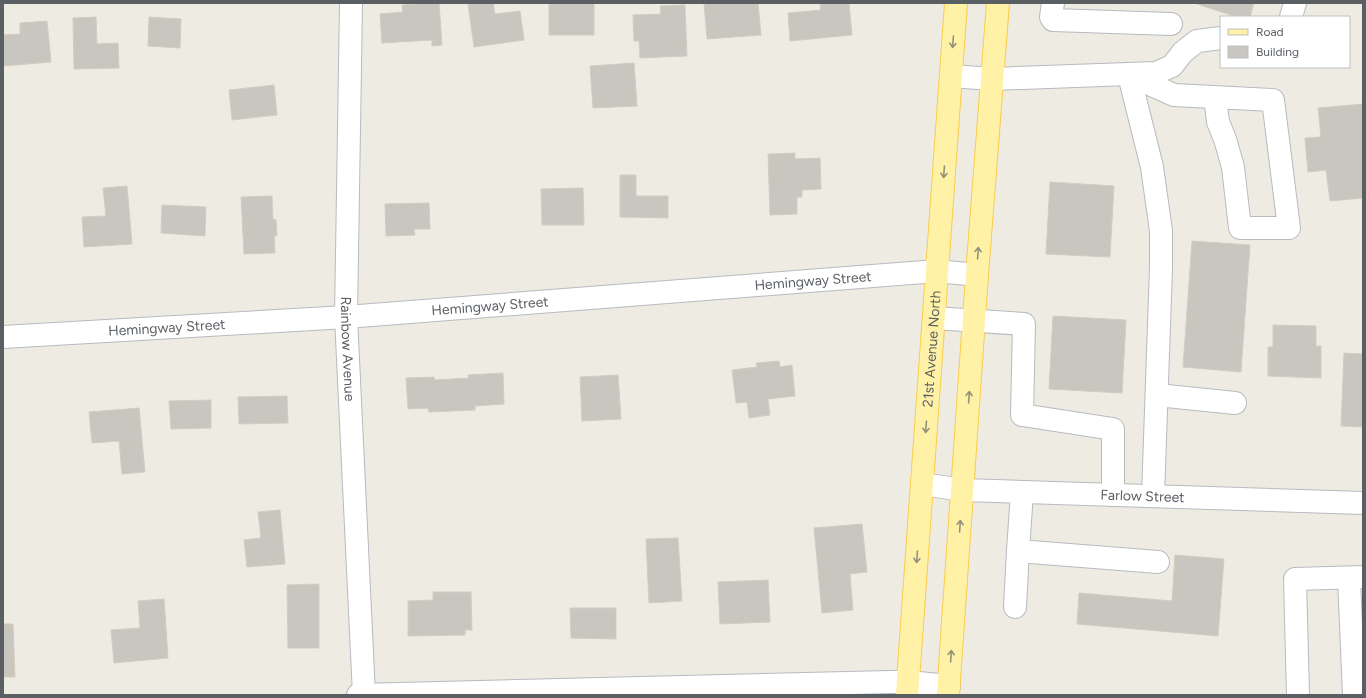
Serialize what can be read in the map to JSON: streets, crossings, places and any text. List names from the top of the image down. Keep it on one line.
{"streets":{"main road":["21st Avenue North"],"street":["Hemingway Street","Rainbow Avenue","Farlow Street"]},"crossings":[["Hemingway Street","Rainbow Avenue"],["Hemingway Street","21st Avenue North"],["21st Avenue North","Farlow Street"]],"legend":["Road","Building"]}
